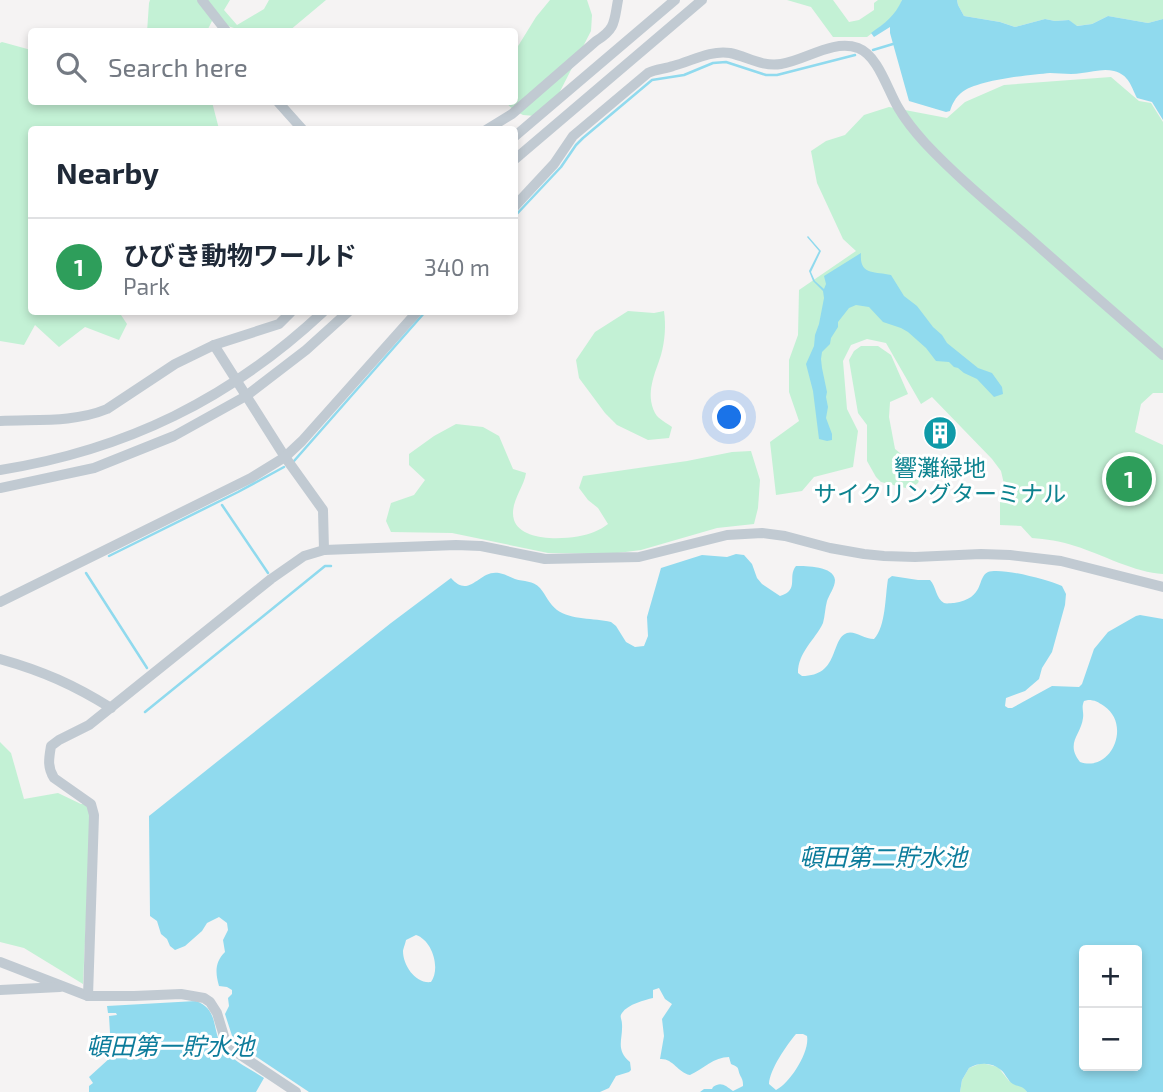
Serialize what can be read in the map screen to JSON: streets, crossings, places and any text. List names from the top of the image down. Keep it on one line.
{"water":["頓田第二貯水池","頓田第一貯水池"],"places":{"building":["響灘緑地 サイクリングターミナル"]},"page":{"search":"Search here","heading":"Nearby","list":[{"mark":"1","name":"ひびき動物ワールド","note":"Park","value":"340 m"}],"pins":"1","map_buttons":["+","−"]}}
